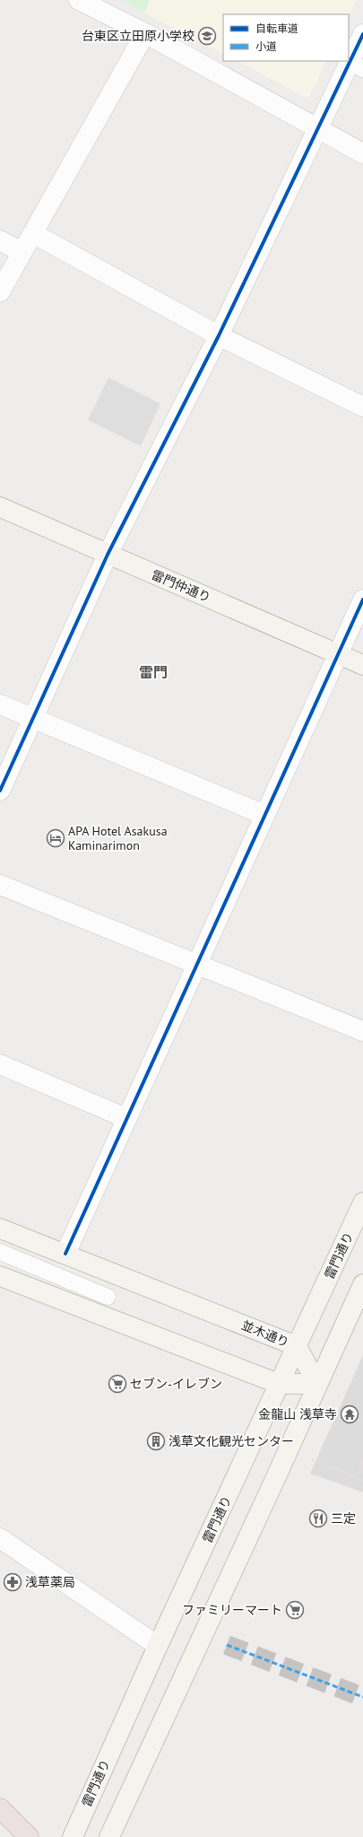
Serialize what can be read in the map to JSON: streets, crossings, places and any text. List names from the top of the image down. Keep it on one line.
{"streets":{"street":["雷門仲通り","雷門通り","並木通り"]},"crossings":[["雷門通り","並木通り"]],"districts":["雷門"],"places":{"school or university":["台東区立田原小学校"],"hotel":["APA Hotel Asakusa Kaminarimon"],"supermarket":["セブン-イレブン","ファミリーマート"],"temple":["金龍山 浅草寺"],"building":["浅草文化観光センター"],"restaurant":["三定"],"pharmacy":["浅草薬局"]},"legend":["自転車道","小道"]}
